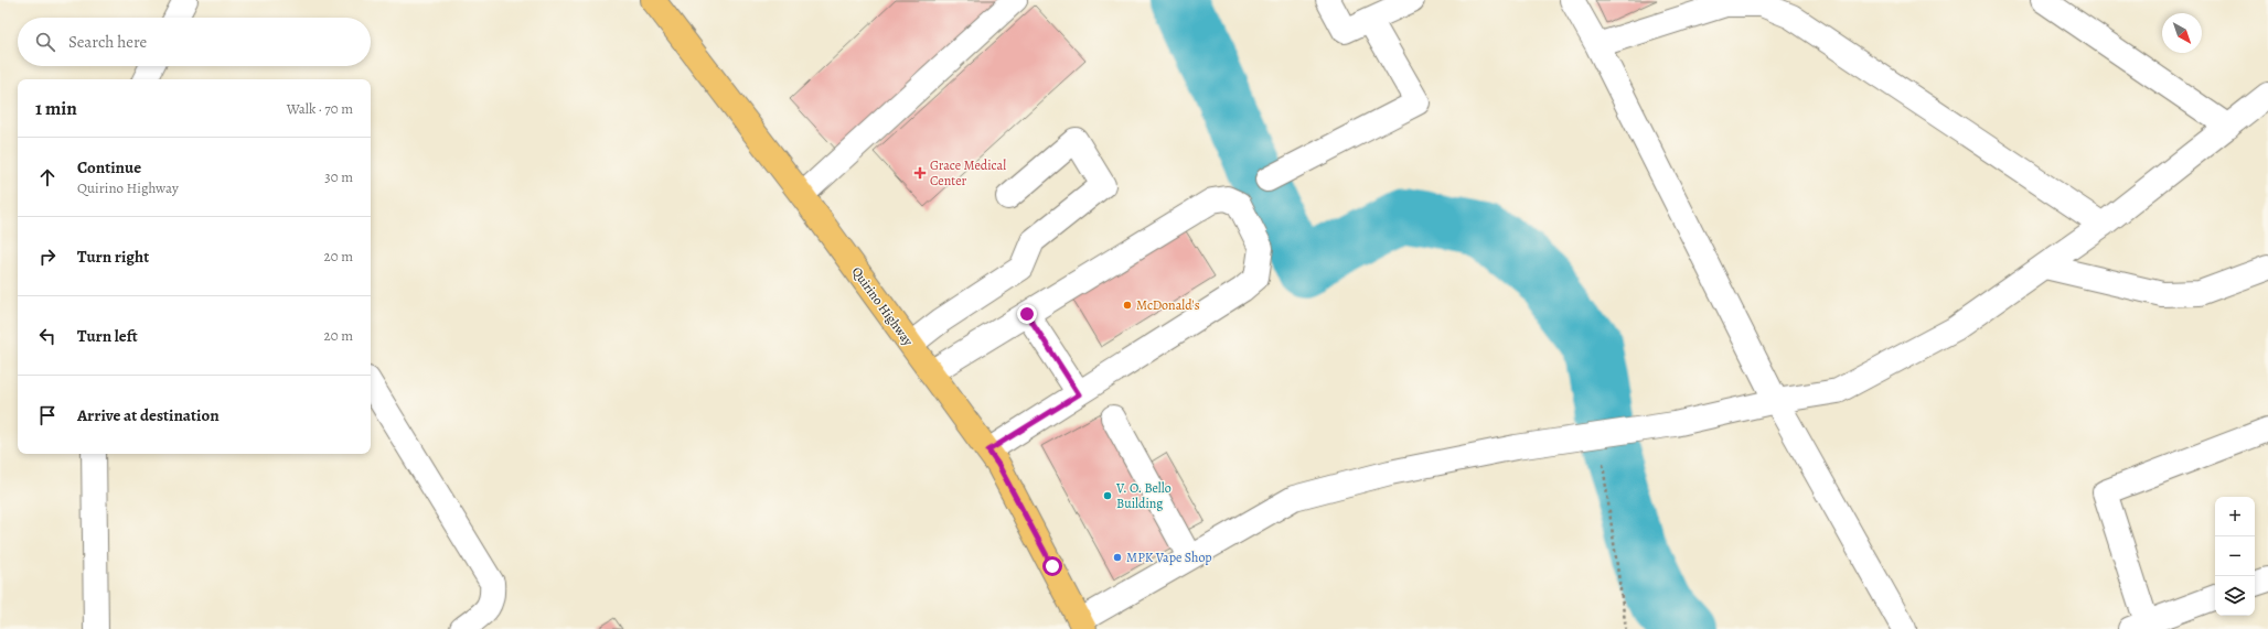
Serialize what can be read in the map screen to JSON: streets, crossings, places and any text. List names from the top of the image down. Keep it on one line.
{"streets":{"main road":["Quirino Highway"]},"places":{"health":["Grace Medical Center"],"other":["McDonald's","V. O. Bello Building","MPK Vape Shop"]},"north":"bottom right","page":{"search":"Search here","heading":["1 min","Walk · 70 m"],"list":[["Continue","Quirino Highway","30 m"],["Turn right","20 m"],["Turn left","20 m"],"Arrive at destination"],"map_buttons":["+","−"]}}
